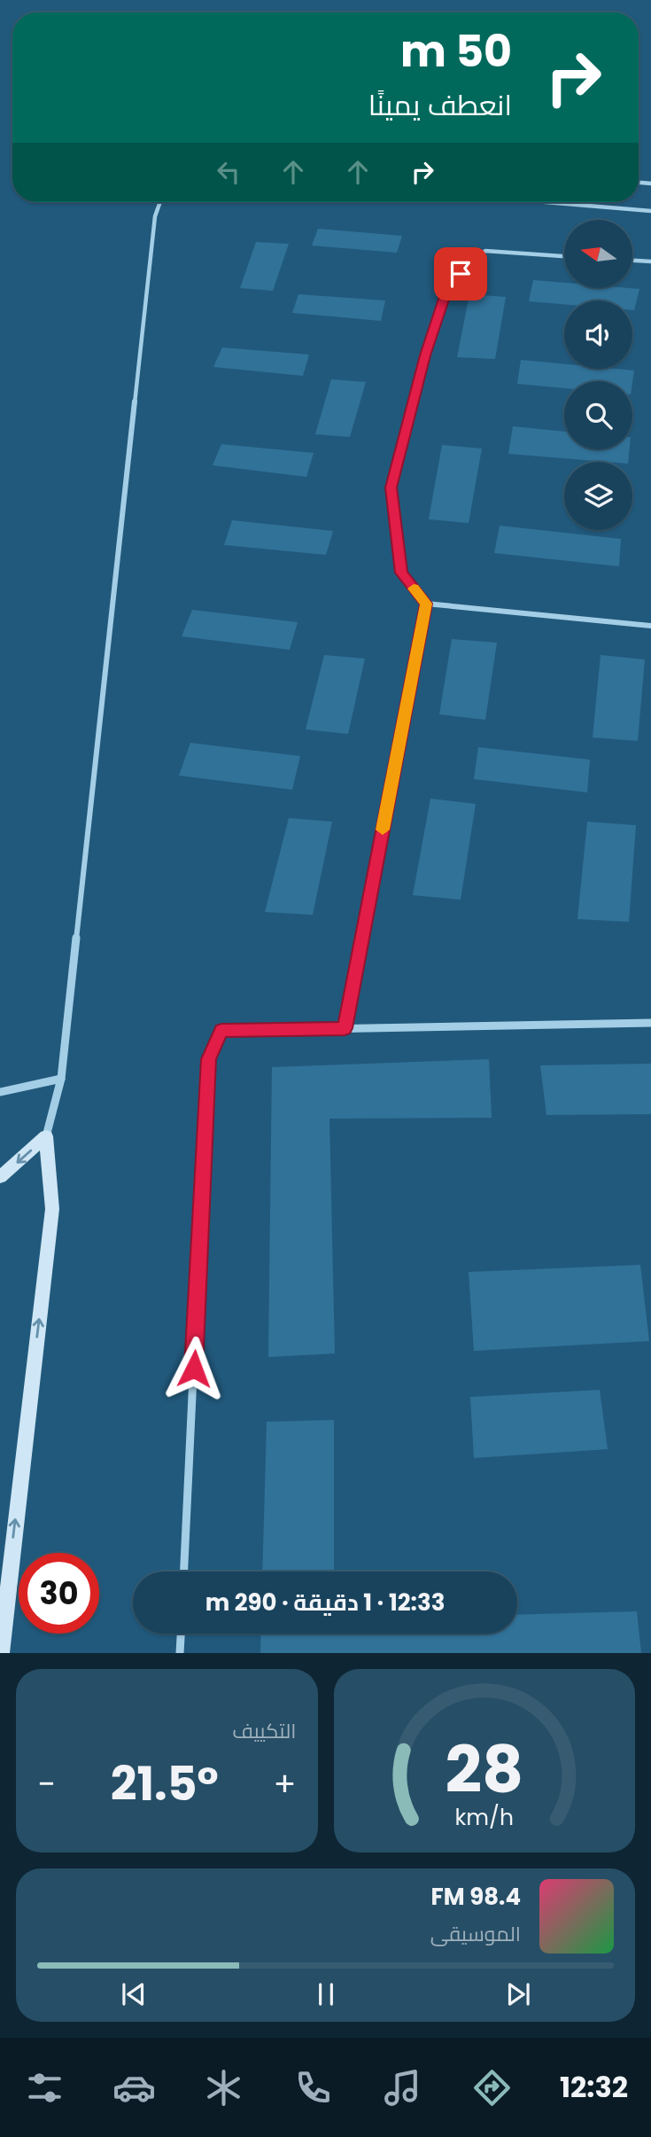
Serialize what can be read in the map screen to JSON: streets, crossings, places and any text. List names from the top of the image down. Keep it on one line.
{"north":"left","page":{"turn":["50 m","انعطف يمينًا"],"limit":"30","trip":"12:33 · 1 دقيقة · 290 m","tile":"التكييف","heat":["−","21.5°","+"],"song":["98.4 FM","الموسيقى"],"tabs":"12:32","gauge":["28","km/h"]}}
